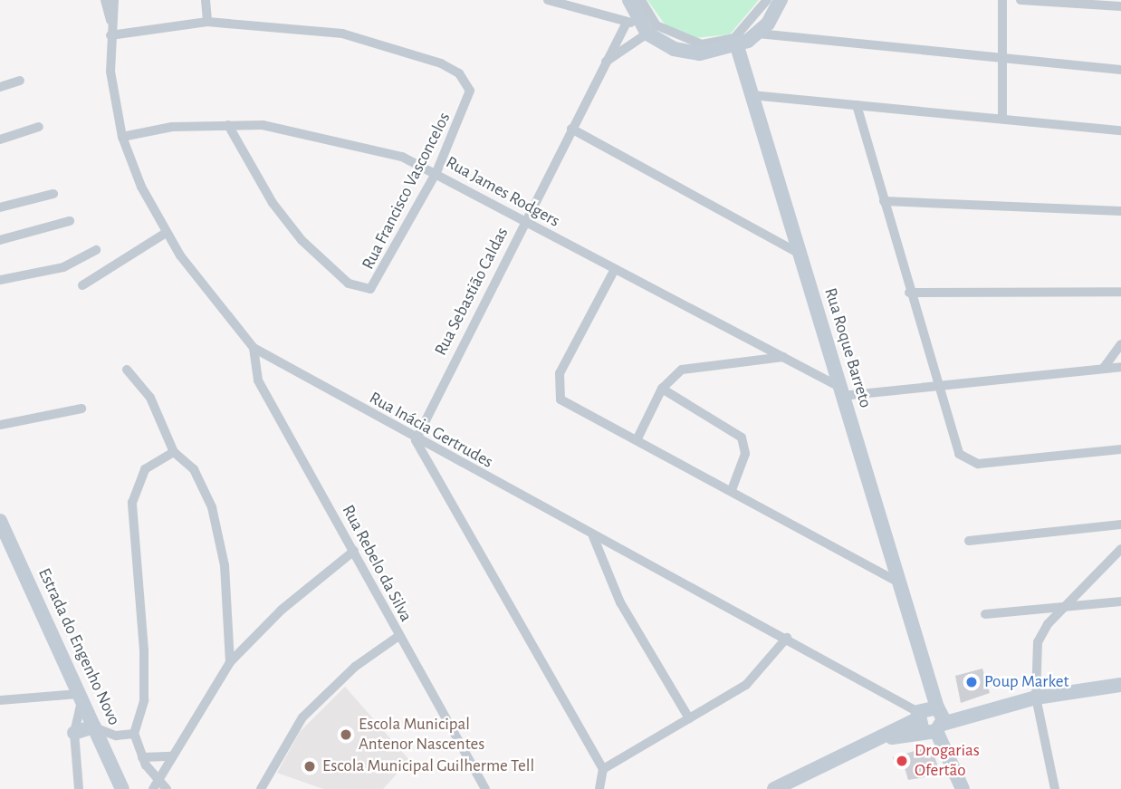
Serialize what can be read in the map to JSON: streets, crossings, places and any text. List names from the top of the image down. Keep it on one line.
{"streets":{"street":["Rua Francisco Vasconcelos","Rua James Rodgers","Rua Sebastião Caldas","Rua Roque Barreto","Rua Inácia Gertrudes","Rua Rebelo da Silva","Estrada do Engenho Novo"]},"crossings":[["Rua Francisco Vasconcelos","Rua James Rodgers"],["Rua James Rodgers","Rua Sebastião Caldas"],["Rua James Rodgers","Rua Roque Barreto"],["Rua James Rodgers","Rua Inácia Gertrudes"],["Rua Sebastião Caldas","Rua Inácia Gertrudes"],["Rua Roque Barreto","Rua Inácia Gertrudes"],["Rua Inácia Gertrudes","Rua Rebelo da Silva"]],"places":["Poup Market","Escola Municipal Antenor Nascentes","Drogarias Ofertão","Escola Municipal Guilherme Tell"]}
